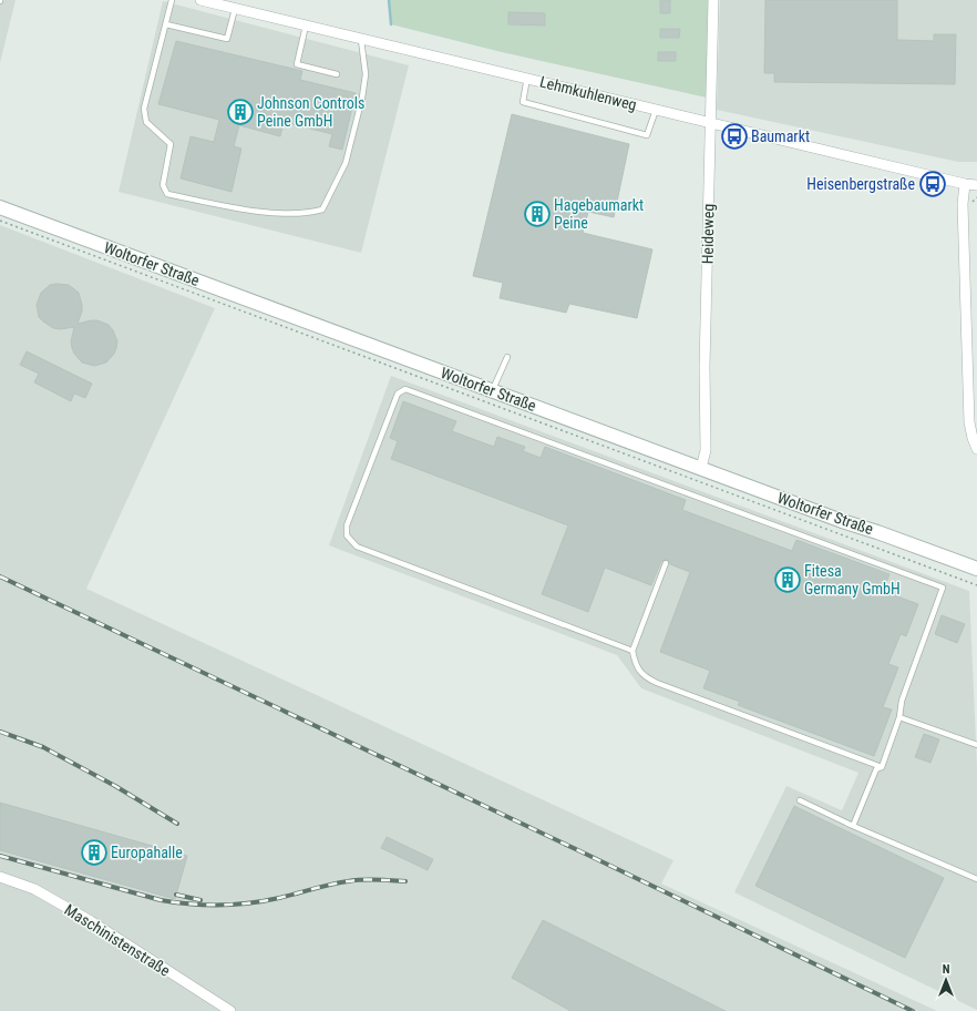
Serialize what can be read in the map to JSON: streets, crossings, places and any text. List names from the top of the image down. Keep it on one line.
{"streets":{"main road":["Woltorfer Straße"],"street":["Lehmkuhlenweg","Heideweg","Maschinistenstraße"]},"crossings":[["Lehmkuhlenweg","Heideweg"],["Heideweg","Woltorfer Straße"]],"places":{"building":["Johnson Controls Peine GmbH","Hagebaumarkt Peine","Fitesa Germany GmbH","Europahalle"],"bus stop":["Baumarkt","Heisenbergstraße"]},"north":"top"}
